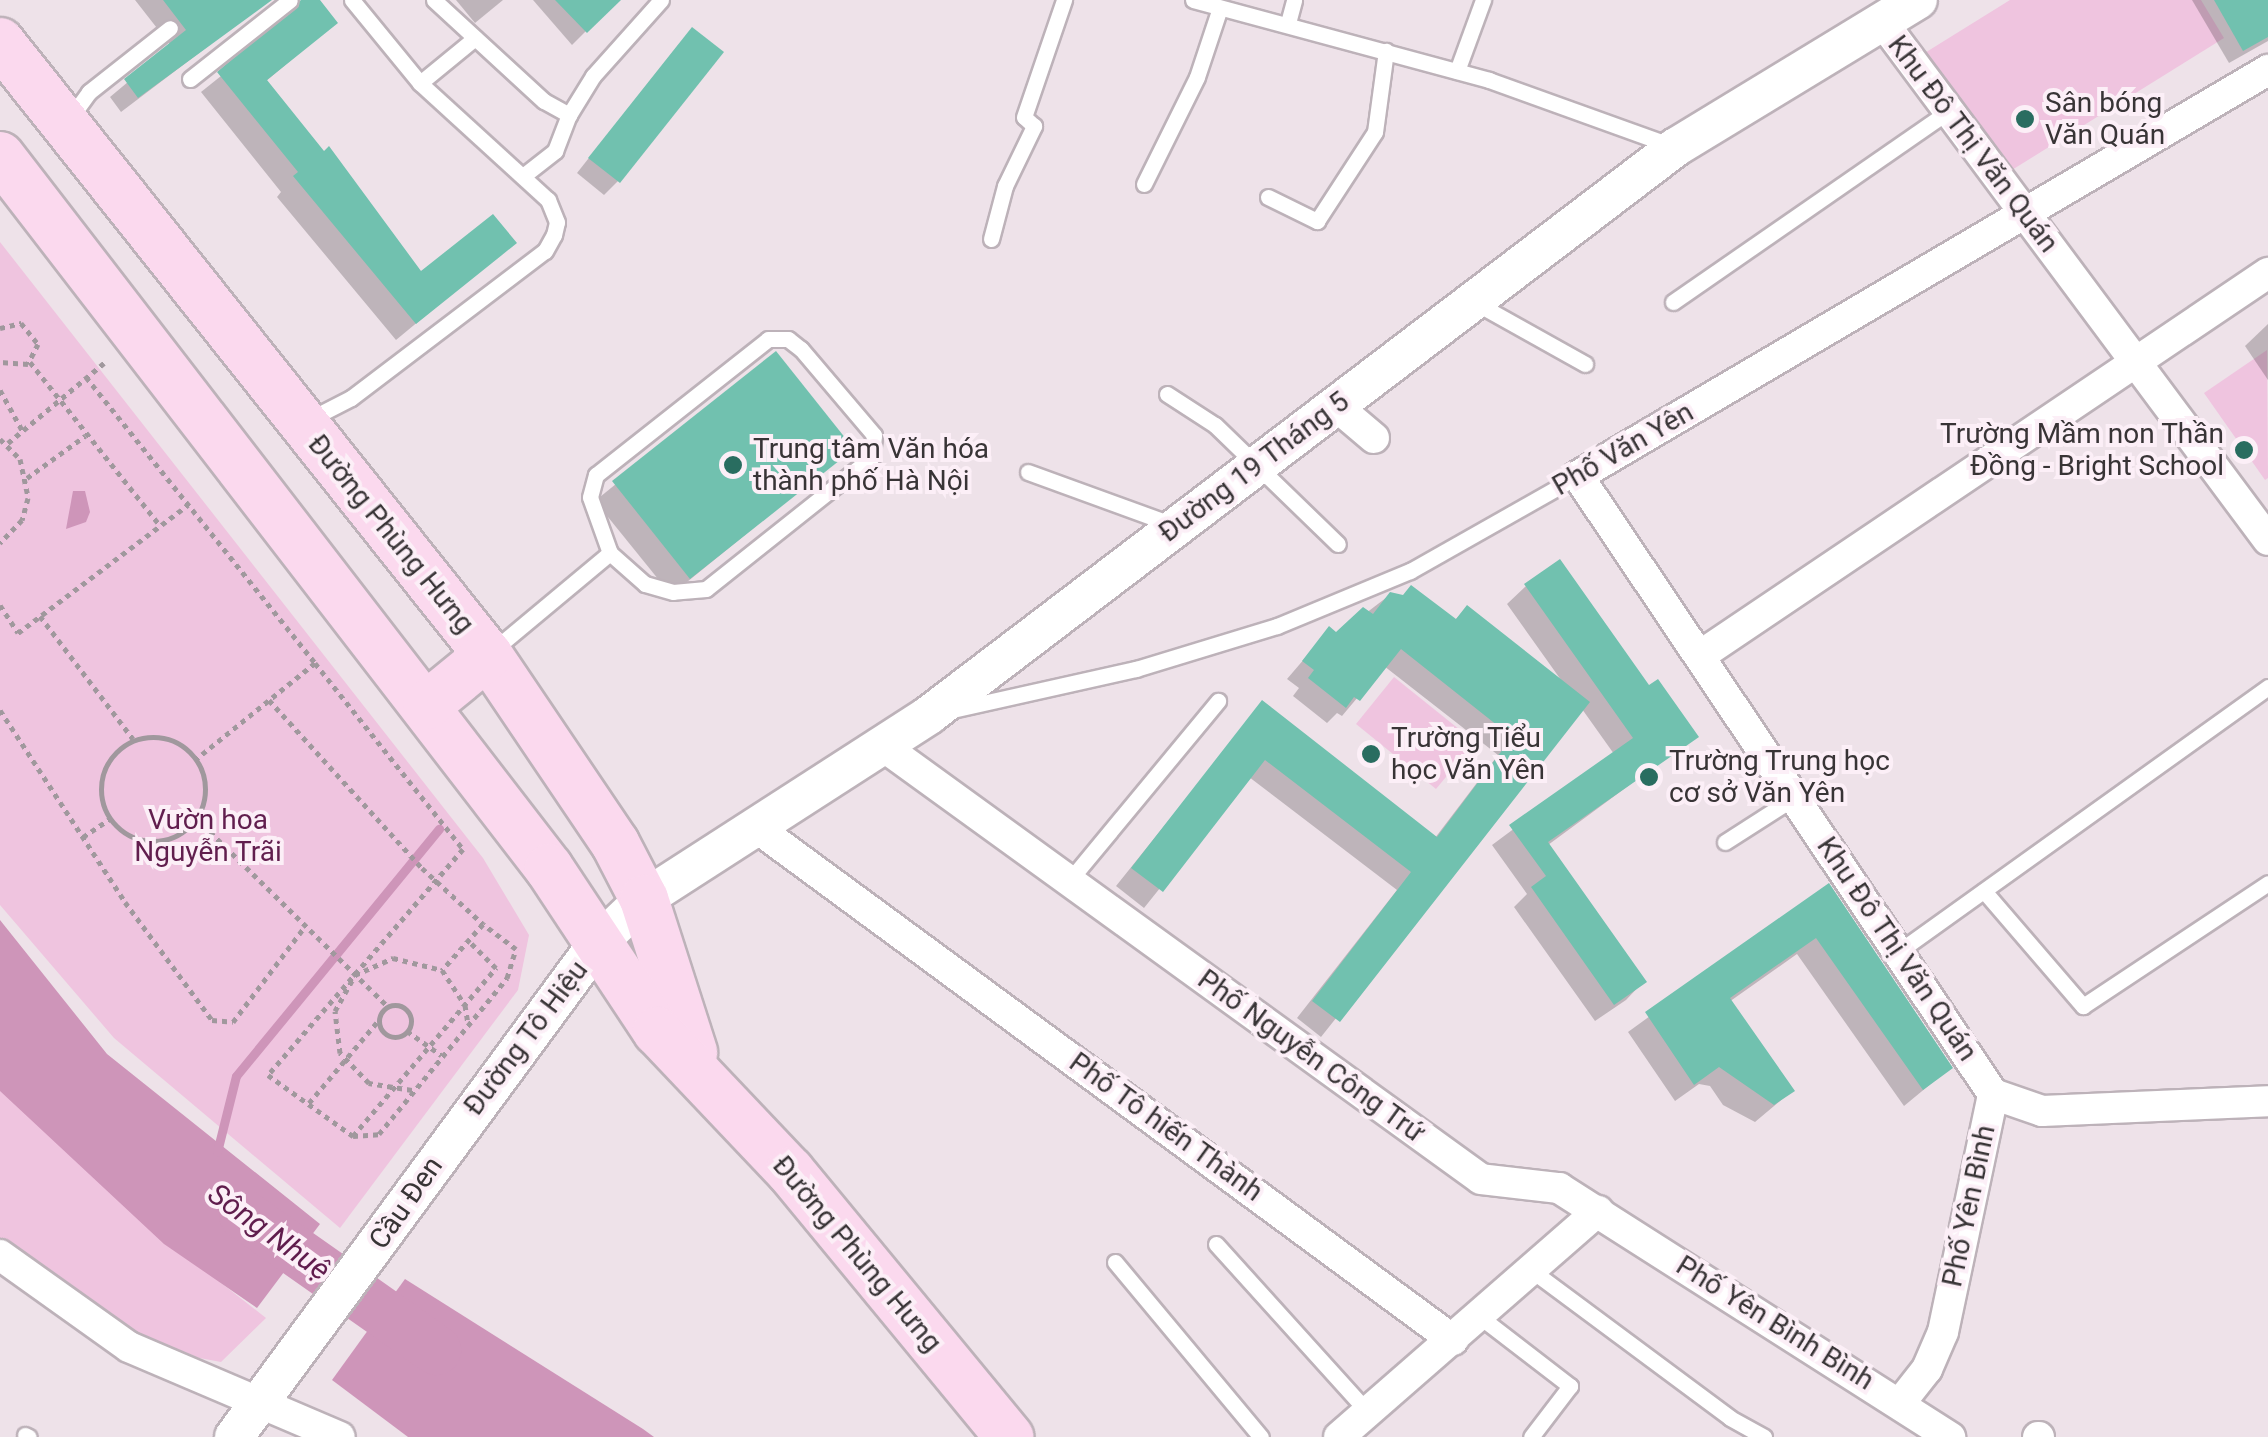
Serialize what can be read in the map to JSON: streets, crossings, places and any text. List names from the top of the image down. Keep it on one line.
{"streets":{"main road":["Đường Phùng Hưng"],"street":["Khu Đô Thị Văn Quán","Phố Văn Yên","Đường 19 Tháng 5","Đường Tô Hiệu","Phố Nguyễn Công Trứ","Phố Tô hiến Thành","Cầu Đen","Phố Yên Bình","Phố Yên Bình Bình"]},"crossings":[["Khu Đô Thị Văn Quán","Phố Văn Yên"],["Khu Đô Thị Văn Quán","Đường 19 Tháng 5"],["Khu Đô Thị Văn Quán","Phố Yên Bình"],["Phố Văn Yên","Đường 19 Tháng 5"],["Đường 19 Tháng 5","Đường Phùng Hưng"],["Đường 19 Tháng 5","Đường Tô Hiệu"],["Đường 19 Tháng 5","Phố Nguyễn Công Trứ"],["Đường 19 Tháng 5","Phố Tô hiến Thành"],["Đường Phùng Hưng","Đường Tô Hiệu"],["Đường Tô Hiệu","Cầu Đen"],["Phố Nguyễn Công Trứ","Phố Yên Bình Bình"],["Phố Yên Bình","Phố Yên Bình Bình"]],"water":["Sông Nhuệ"],"parks":["Vườn hoa Nguyễn Trãi"],"places":["Sân bóng Văn Quán","Trường Mầm non Thần Đồng - Bright School","Trung tâm Văn hóa thành phố Hà Nội","Trường Tiểu học Văn Yên","Trường Trung học cơ sở Văn Yên"]}
